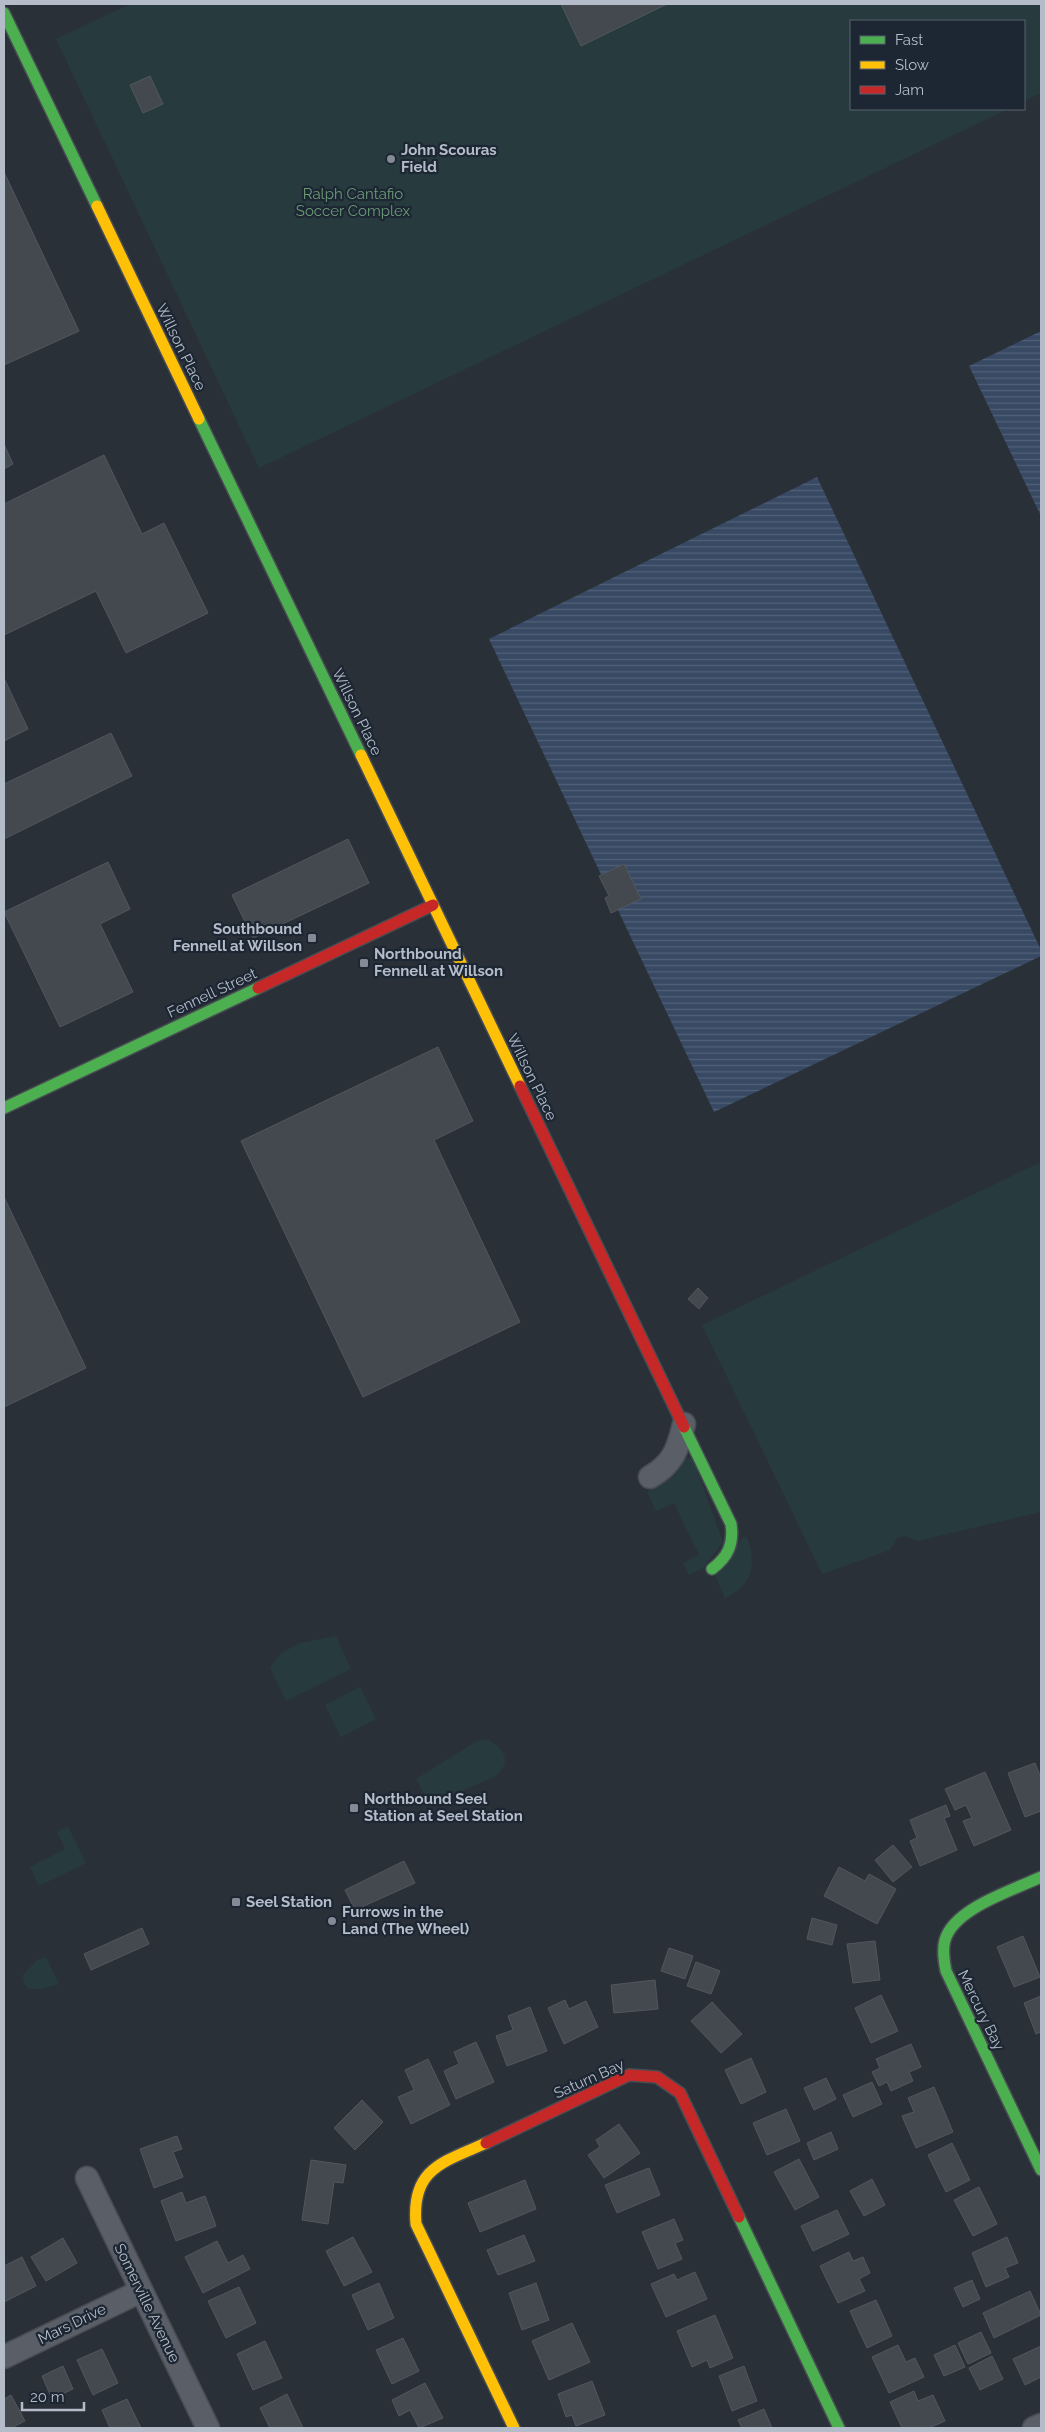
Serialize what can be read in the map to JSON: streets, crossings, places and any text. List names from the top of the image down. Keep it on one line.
{"streets":{"street":["Willson Place","Fennell Street","Mercury Bay","Saturn Bay","Somerville Avenue","Mars Drive"]},"crossings":[["Willson Place","Fennell Street"],["Somerville Avenue","Mars Drive"]],"parks":["Ralph Cantafio Soccer Complex"],"places":{"other":["John Scouras Field","Furrows in the Land (The Wheel)"],"transit":["Southbound Fennell at Willson","Northbound Fennell at Willson","Northbound Seel Station at Seel Station","Seel Station"]},"legend":["Fast","Slow","Jam"],"scale_bar":"20 m"}
